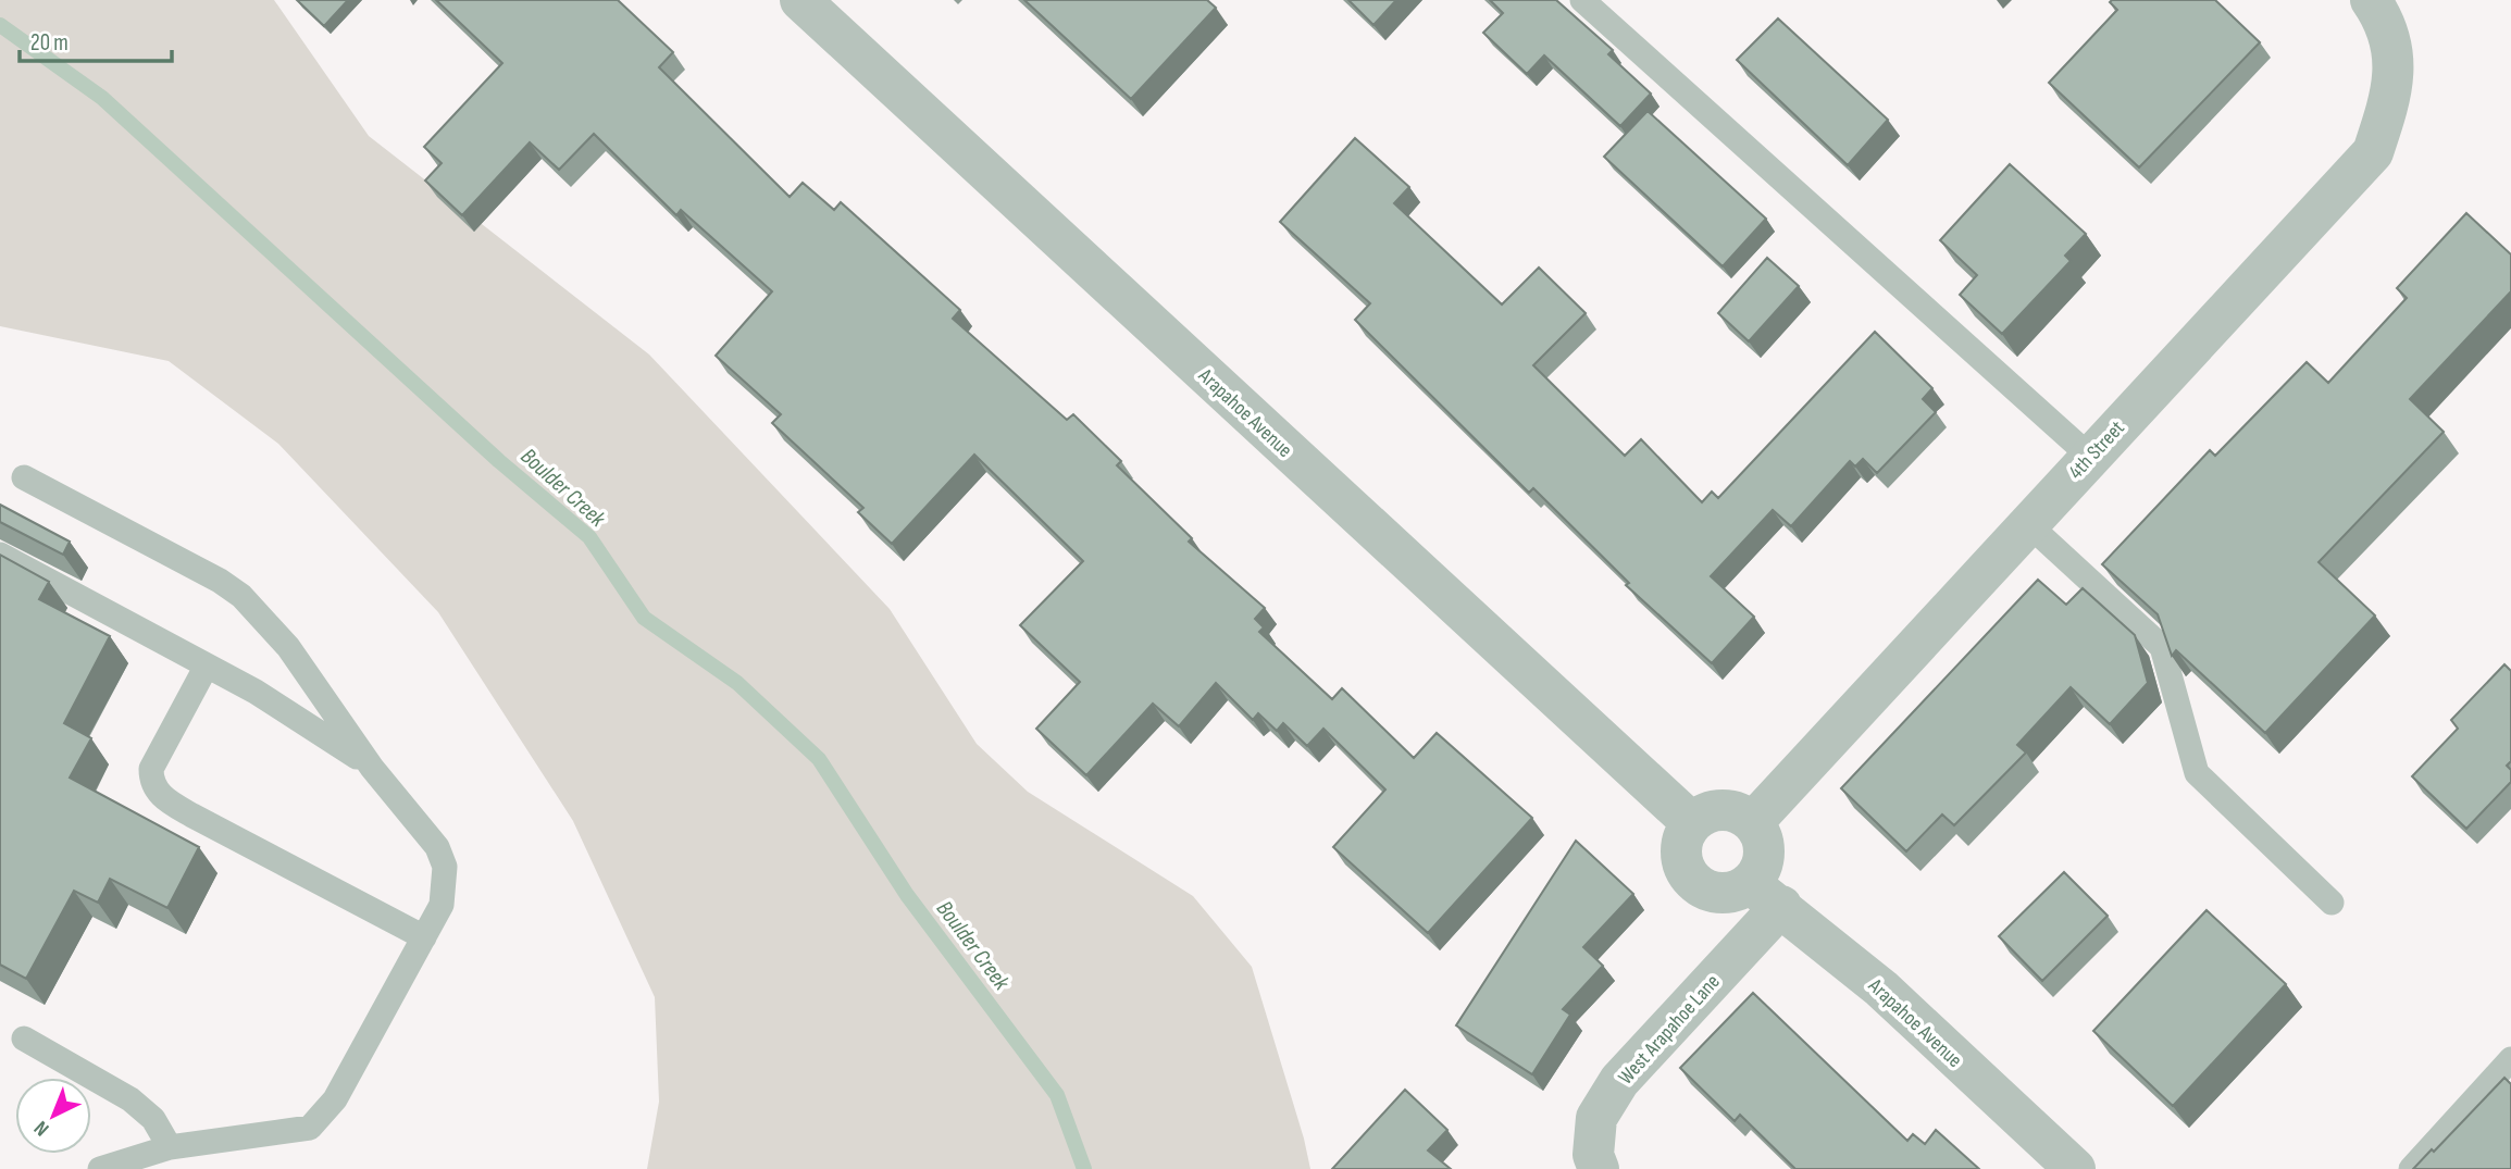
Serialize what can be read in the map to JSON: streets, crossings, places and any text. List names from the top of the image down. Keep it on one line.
{"streets":{"street":["Arapahoe Avenue","4th Street","West Arapahoe Lane"]},"crossings":[["Arapahoe Avenue","4th Street"],["Arapahoe Avenue","West Arapahoe Lane"],["4th Street","West Arapahoe Lane"]],"water":["Boulder Creek"],"scale_bar":"20 m","north":"bottom left"}
